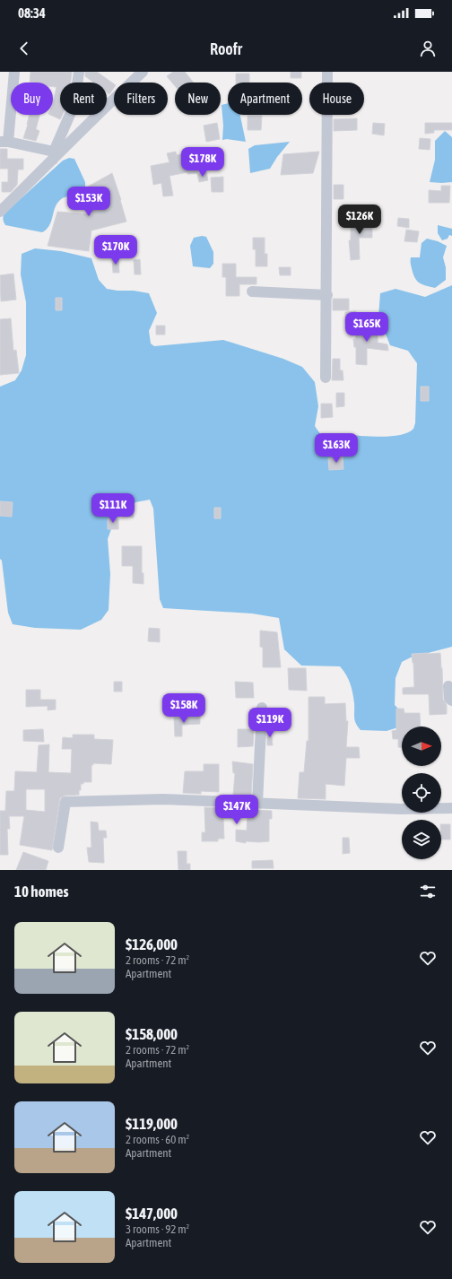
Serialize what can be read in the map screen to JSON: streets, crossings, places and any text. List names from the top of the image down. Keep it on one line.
{"north":"right","page":{"status":"08:34","header":"Roofr","chip":["Buy","Rent","Filters","New","Apartment","House"],"price":["$178K","$153K","$126K","$170K","$165K","$163K","$111K","$158K","$119K","$147K"],"heading":"10 homes","list":[{"name":"$126,000","note":"2 rooms · 72 m² · Apartment"},{"name":"$158,000","note":"2 rooms · 72 m² · Apartment"},{"name":"$119,000","note":"2 rooms · 60 m² · Apartment"},{"name":"$147,000","note":"3 rooms · 92 m² · Apartment"}]}}
